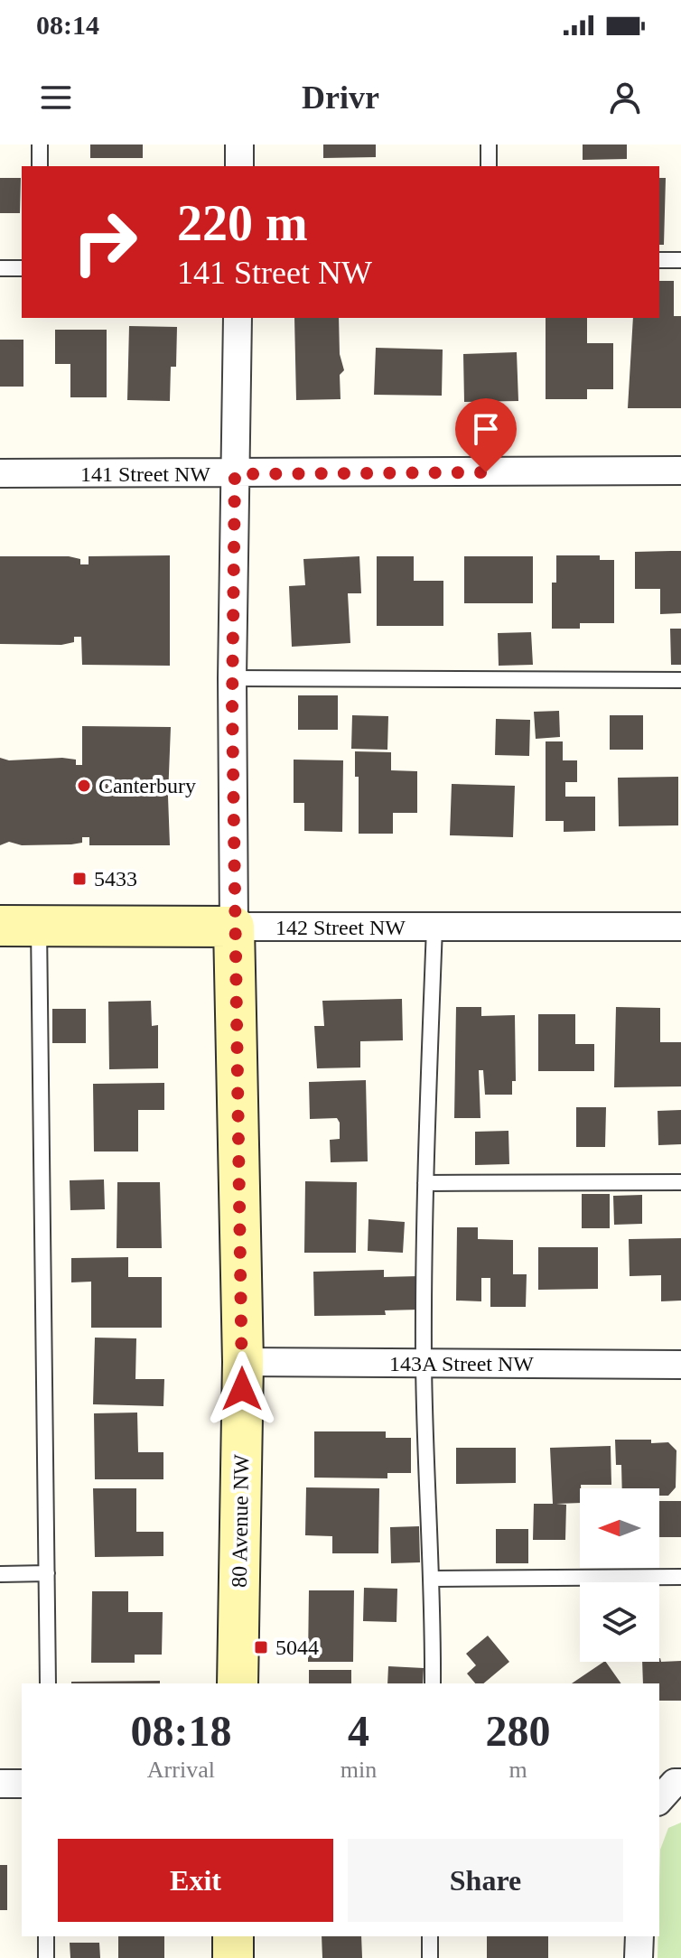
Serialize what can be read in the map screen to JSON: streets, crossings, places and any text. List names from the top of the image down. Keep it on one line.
{"streets":{"street":["141 Street NW","142 Street NW","143A Street NW","80 Avenue NW"]},"crossings":[["141 Street NW","80 Avenue NW"],["142 Street NW","80 Avenue NW"],["143A Street NW","80 Avenue NW"]],"places":{"other":["Canterbury"],"transit":["5433","5044"]},"north":"left","page":{"status":"08:14","header":"Drivr","turn":["220 m","141 Street NW"],"eta":["08:18","Arrival","4","min","280","m"],"buttons":["Exit","Share"]}}
